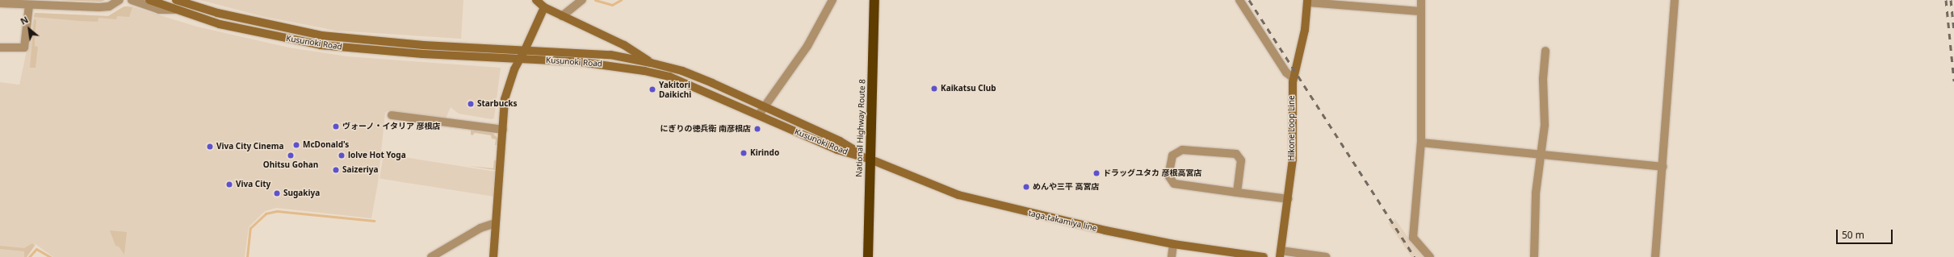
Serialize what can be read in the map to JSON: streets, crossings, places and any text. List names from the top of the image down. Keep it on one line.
{"streets":{"highway":["National Highway Route 8"],"main road":["Kusunoki Road","Hikone Loop Line","taga-takamiya line"]},"crossings":[["Kusunoki Road","National Highway Route 8"],["Kusunoki Road","taga-takamiya line"],["National Highway Route 8","taga-takamiya line"]],"places":["Kaikatsu Club","Yakitori Daikichi","Starbucks","ヴォーノ・イタリア 彦根店","にぎりの徳兵衛 南彦根店","McDonald's","Viva City Cinema","Kirindo","Ohitsu Gohan","lolve Hot Yoga","Saizeriya","ドラッグユタカ 彦根高宮店","Viva City","めんや三平 高宮店","Sugakiya"],"scale_bar":"50 m","north":"top left"}
